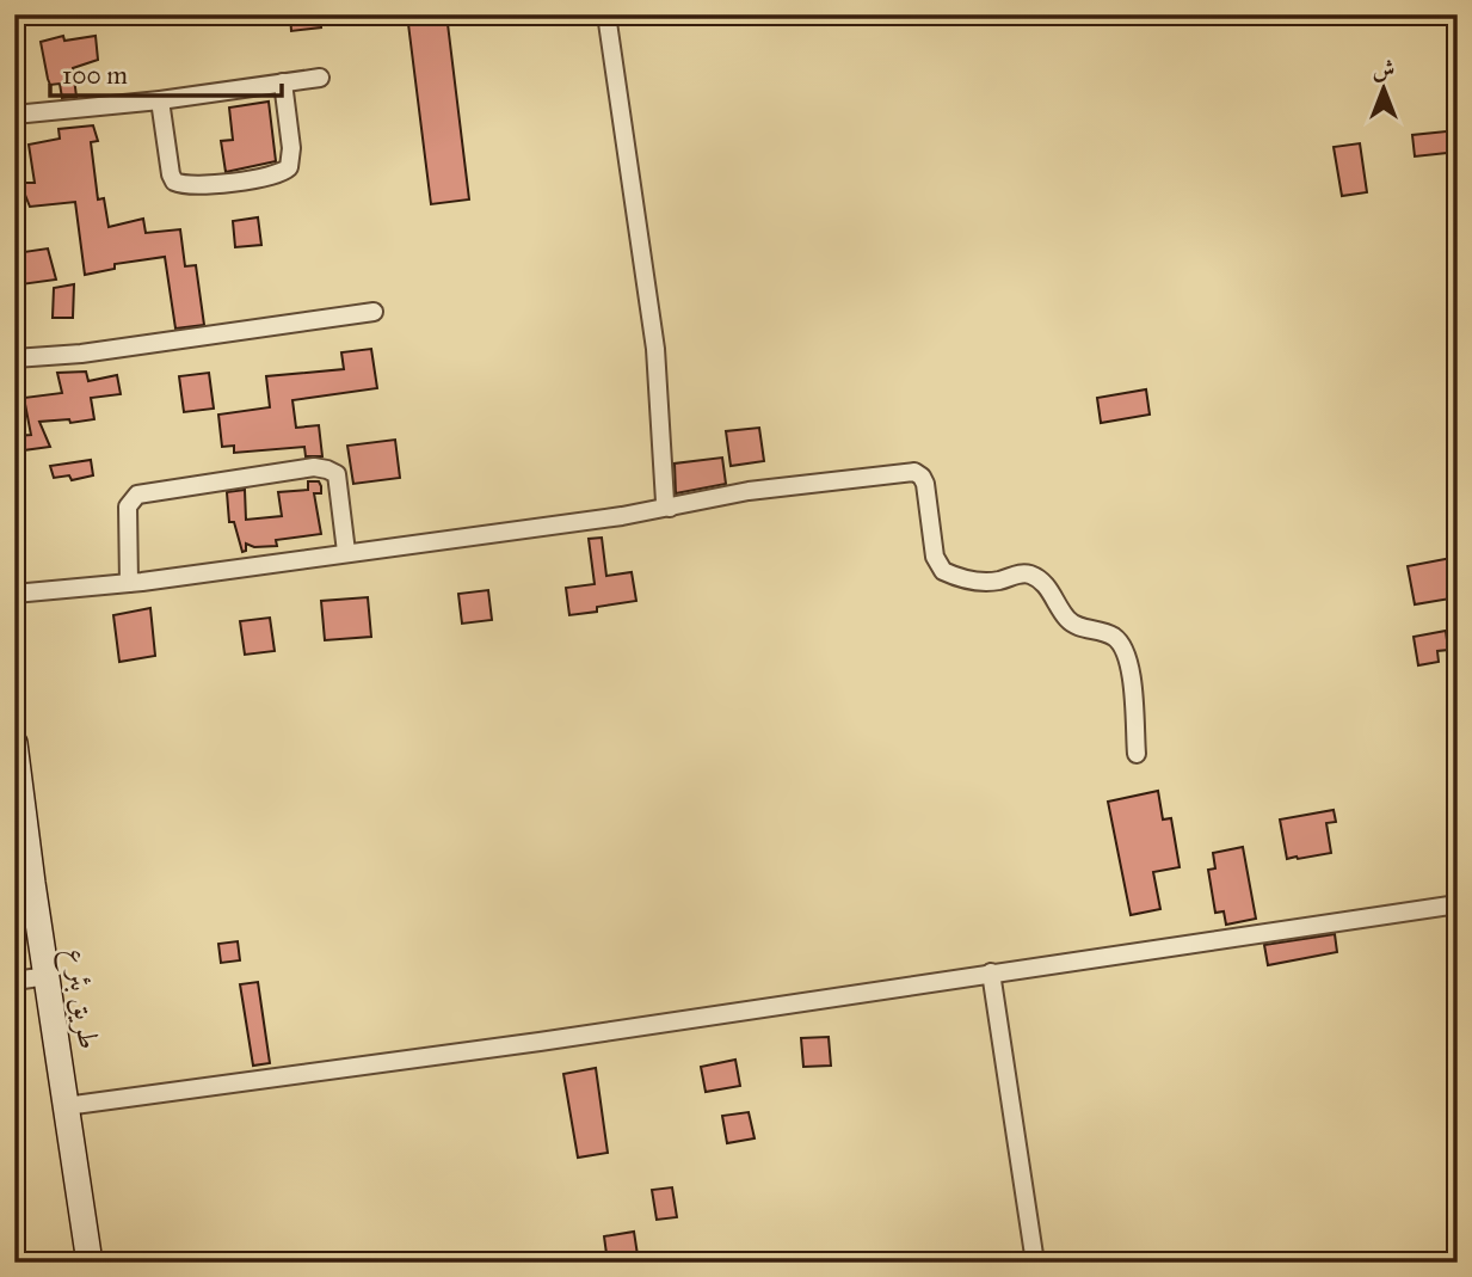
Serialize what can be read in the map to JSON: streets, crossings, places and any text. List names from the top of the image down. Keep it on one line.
{"streets":{"street":["طريق بئر ع"]},"scale_bar":"100 m","north":"top"}
